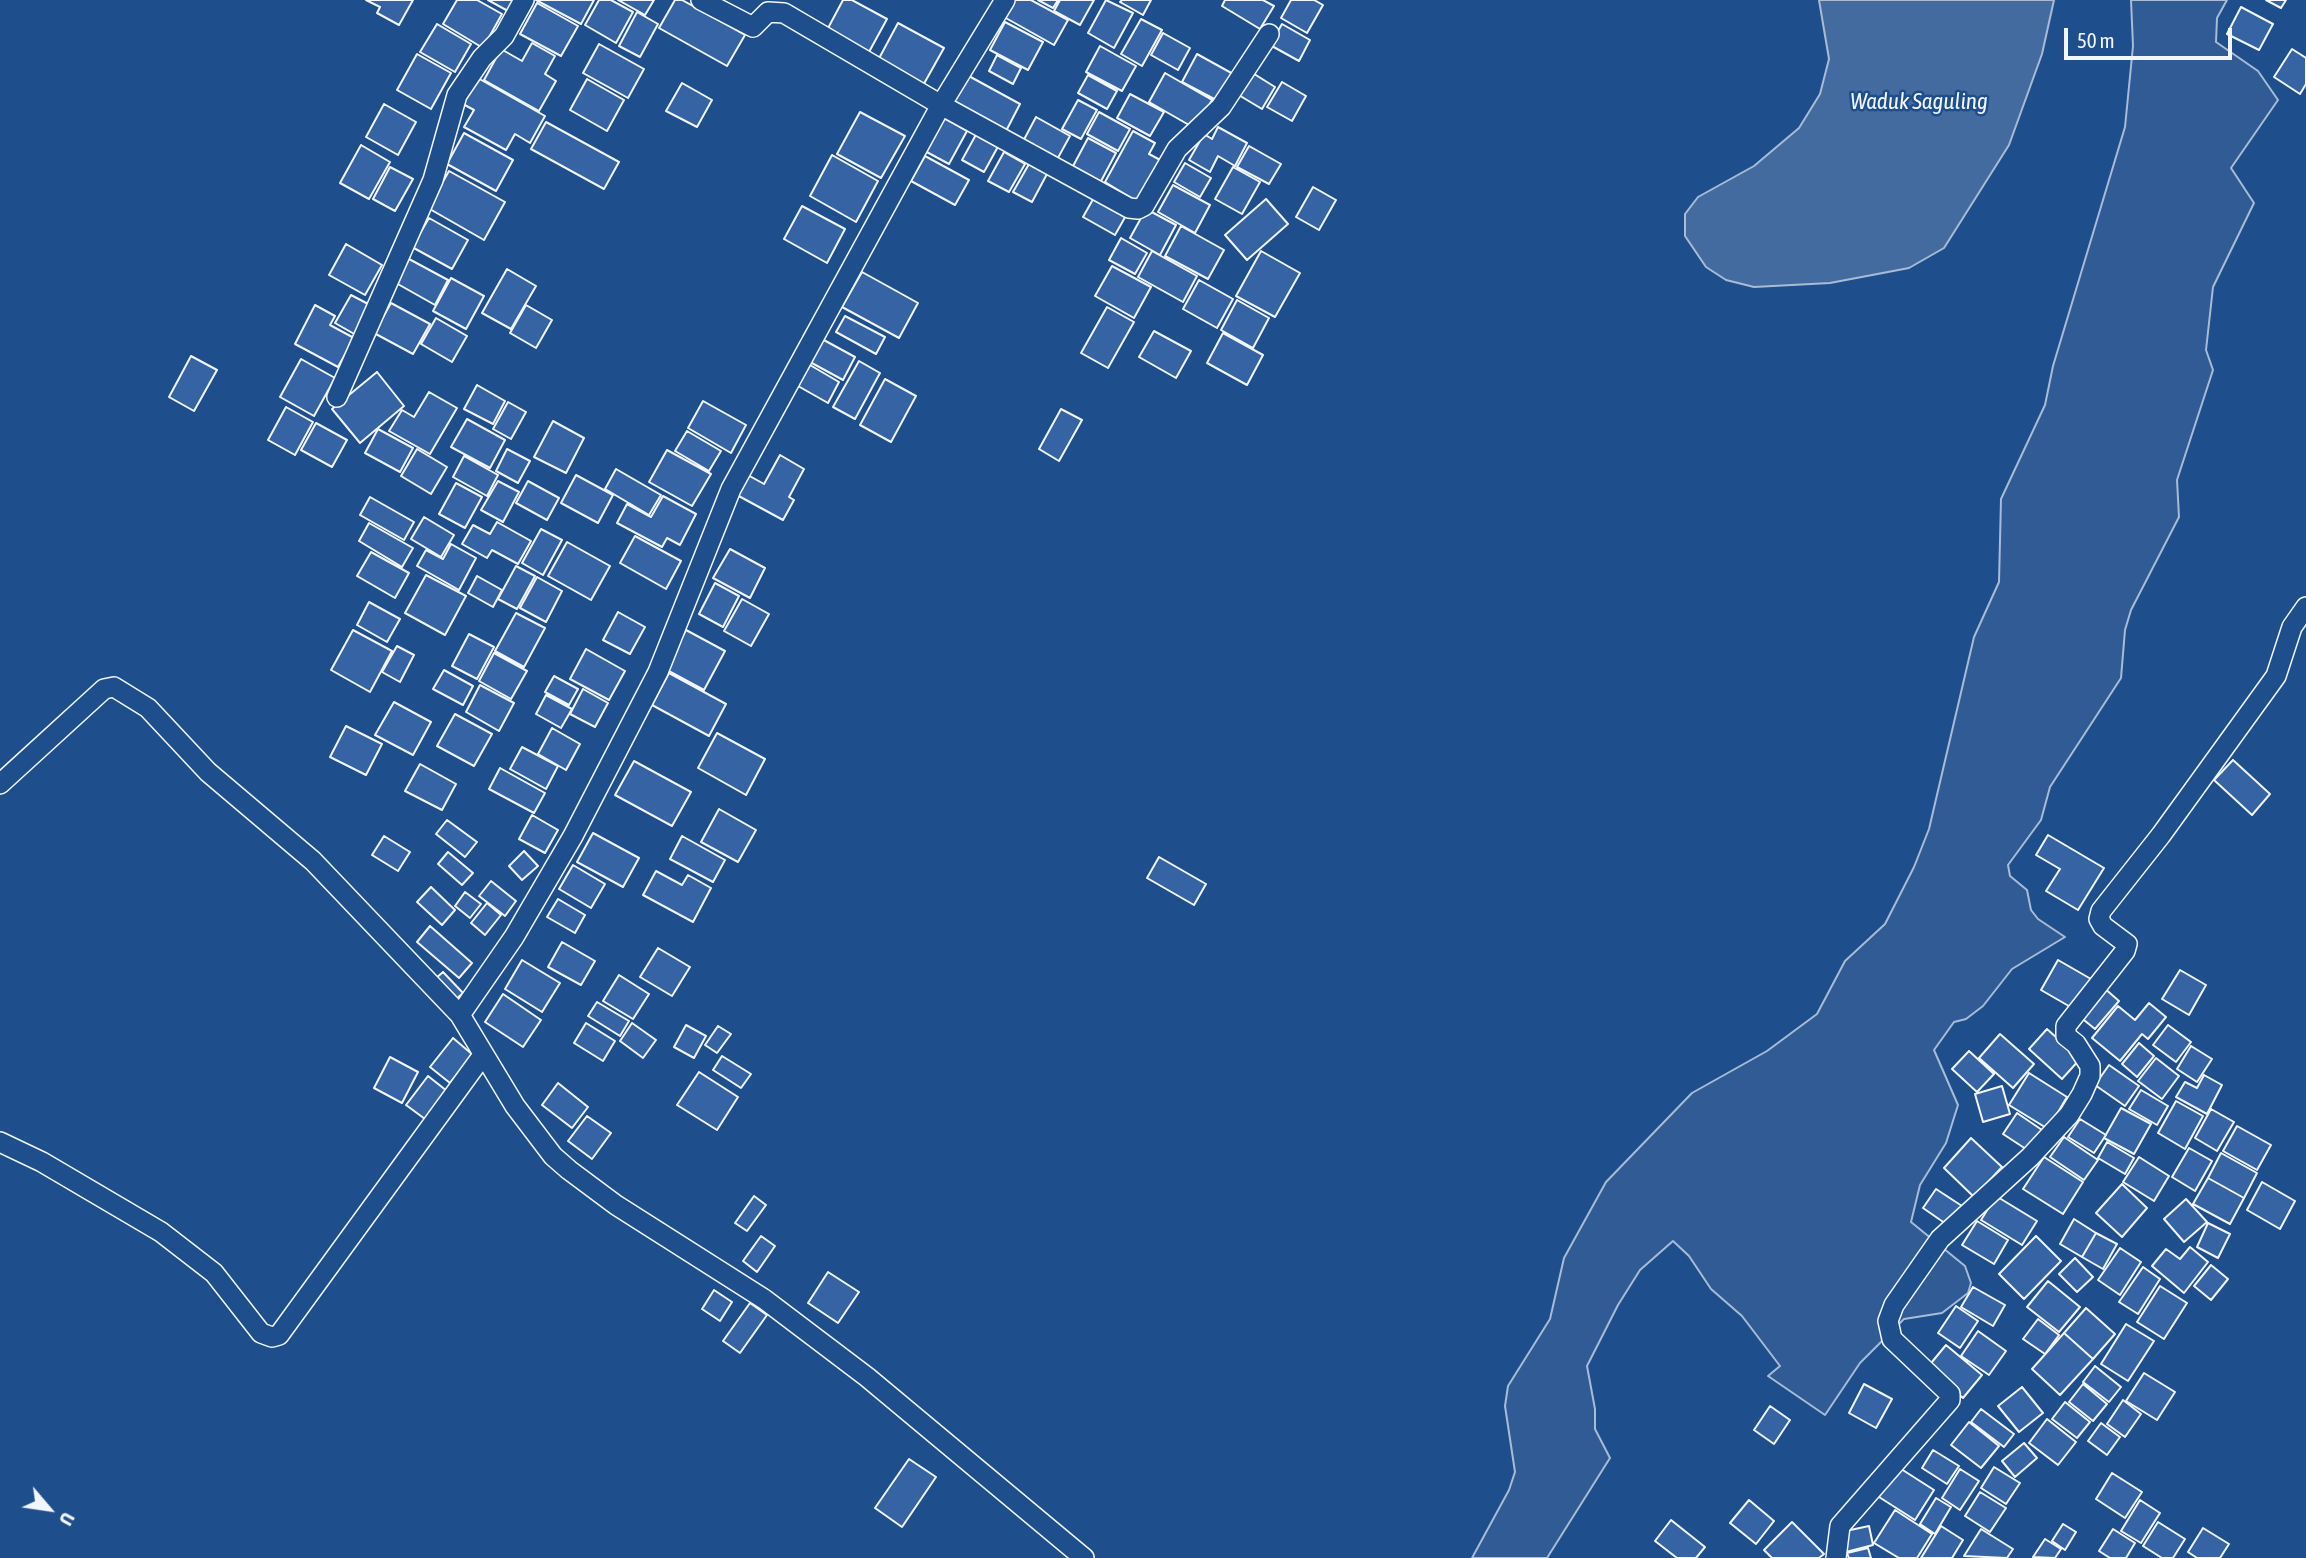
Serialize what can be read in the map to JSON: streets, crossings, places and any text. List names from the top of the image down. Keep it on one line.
{"water":["Waduk Saguling"],"scale_bar":"50 m","north":"bottom right"}
